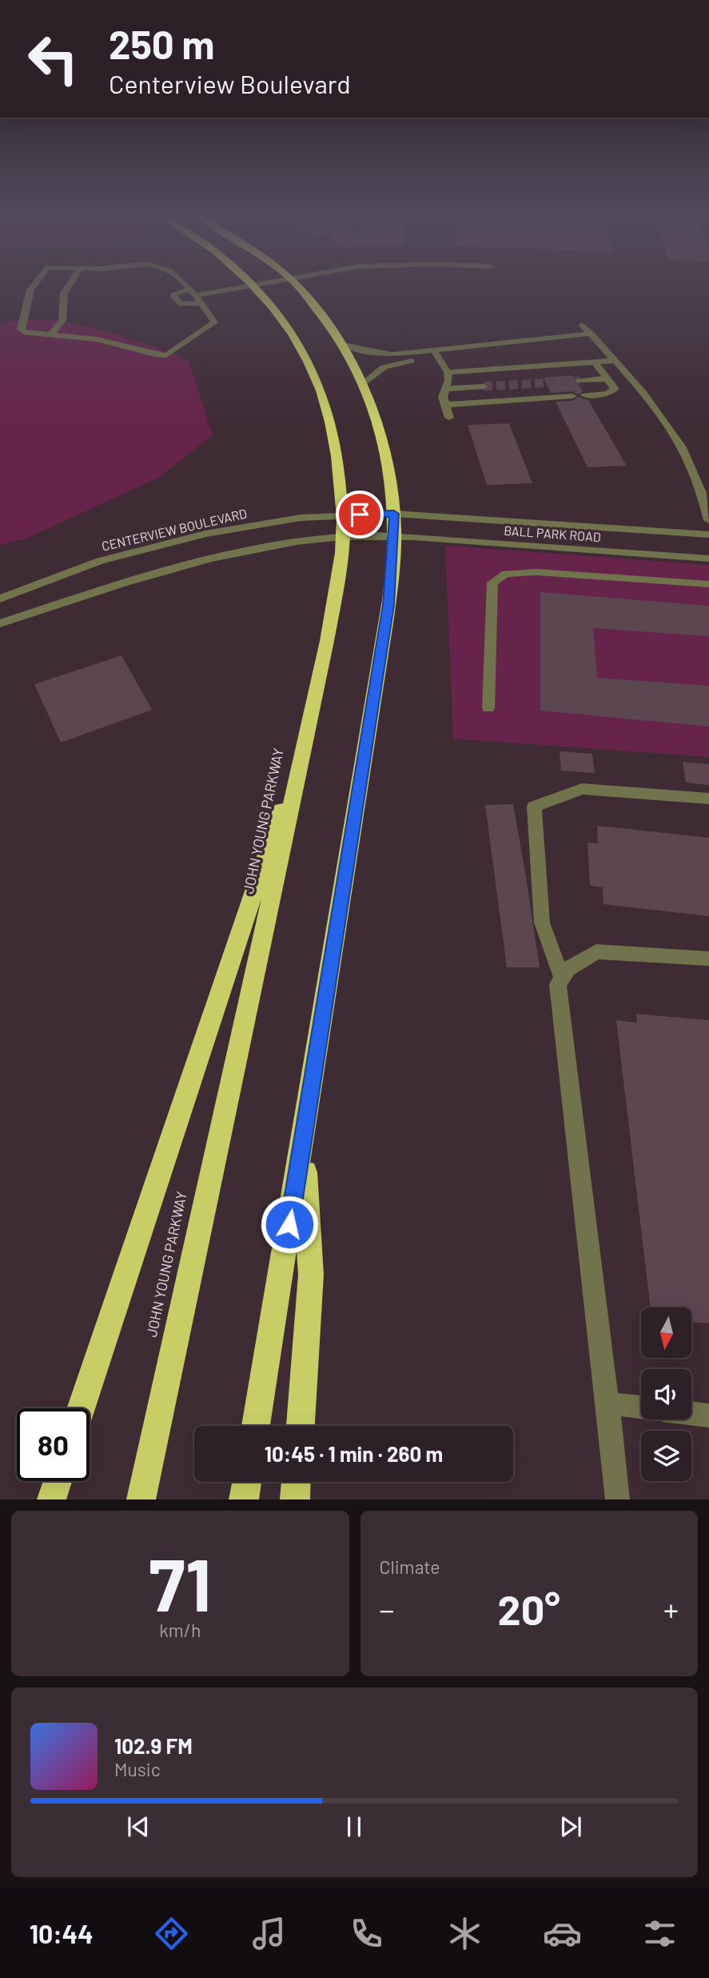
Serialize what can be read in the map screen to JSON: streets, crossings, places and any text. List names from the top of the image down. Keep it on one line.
{"streets":{"highway":["JOHN YOUNG PARKWAY"],"street":["CENTERVIEW BOULEVARD","BALL PARK ROAD"]},"crossings":[["CENTERVIEW BOULEVARD","BALL PARK ROAD"],["CENTERVIEW BOULEVARD","JOHN YOUNG PARKWAY"]],"north":"bottom","page":{"turn":["250 m","Centerview Boulevard"],"limit":"80","trip":"10:45 · 1 min · 260 m","tile":[["71","km/h"],"Climate"],"heat":["−","20°","+"],"song":["102.9 FM","Music"],"tabs":"10:44"}}
